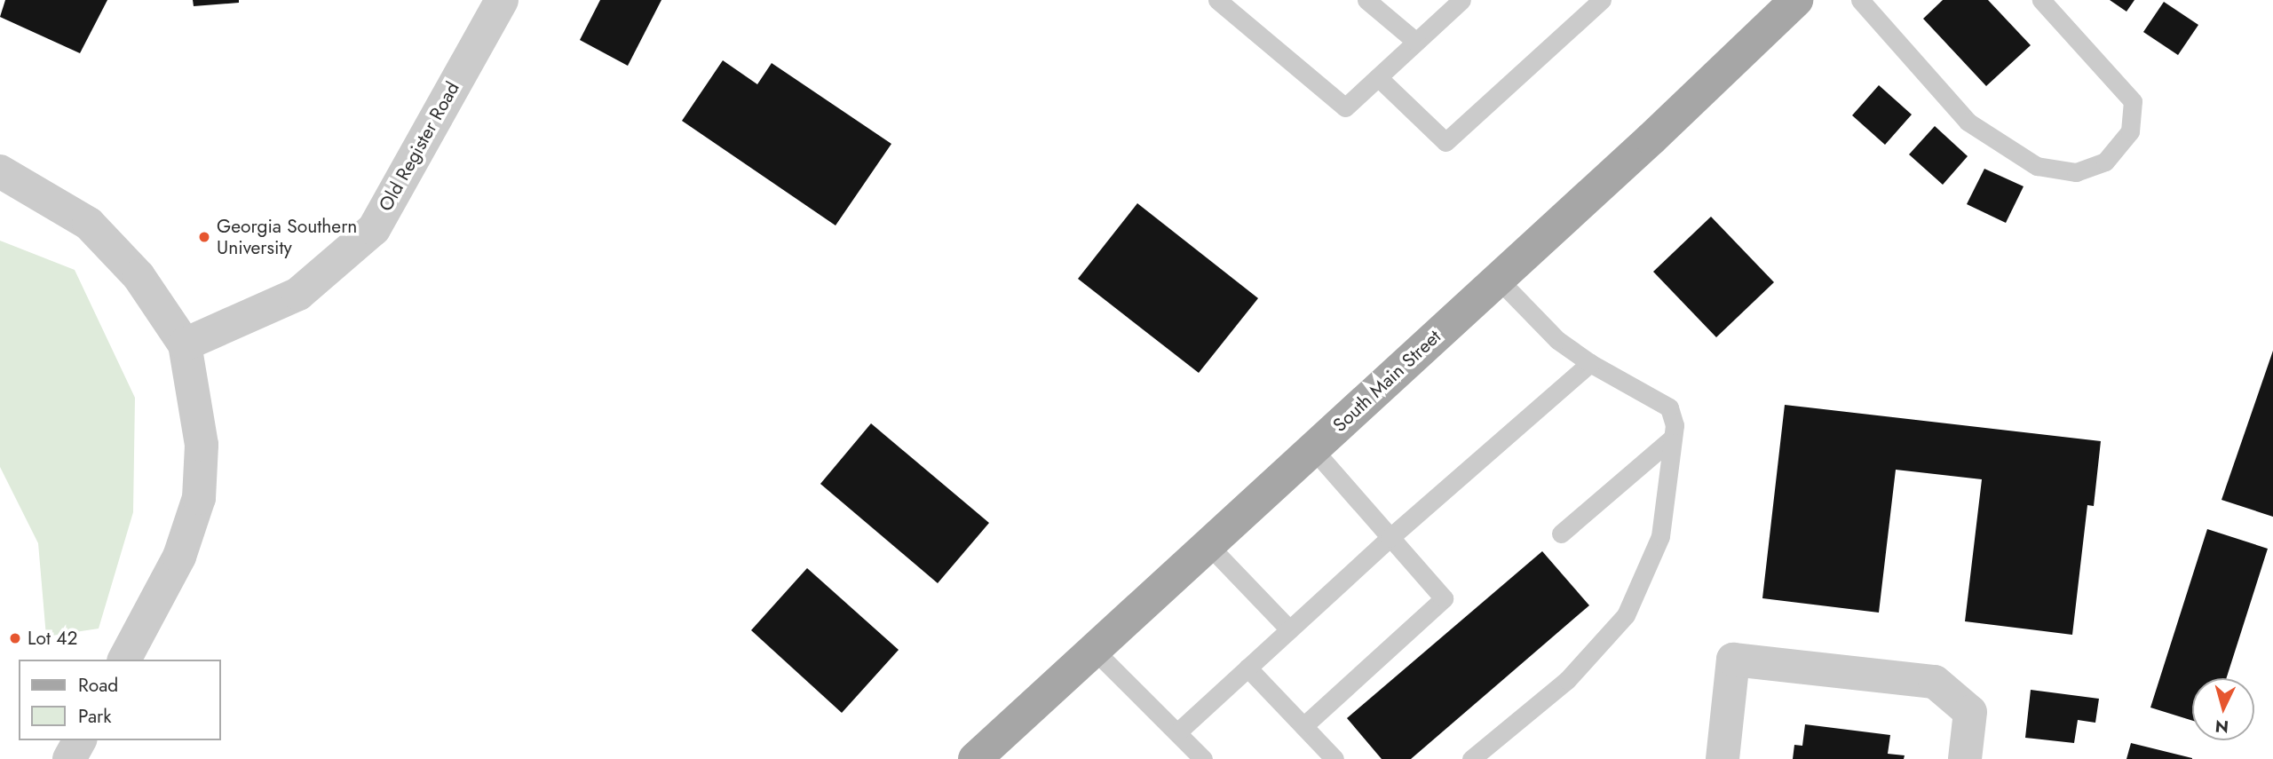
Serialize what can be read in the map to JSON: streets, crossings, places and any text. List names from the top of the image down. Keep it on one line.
{"streets":{"main road":["South Main Street"],"street":["Old Register Road"]},"places":["Georgia Southern University","Lot 42"],"legend":["Road","Park"],"north":"bottom"}
